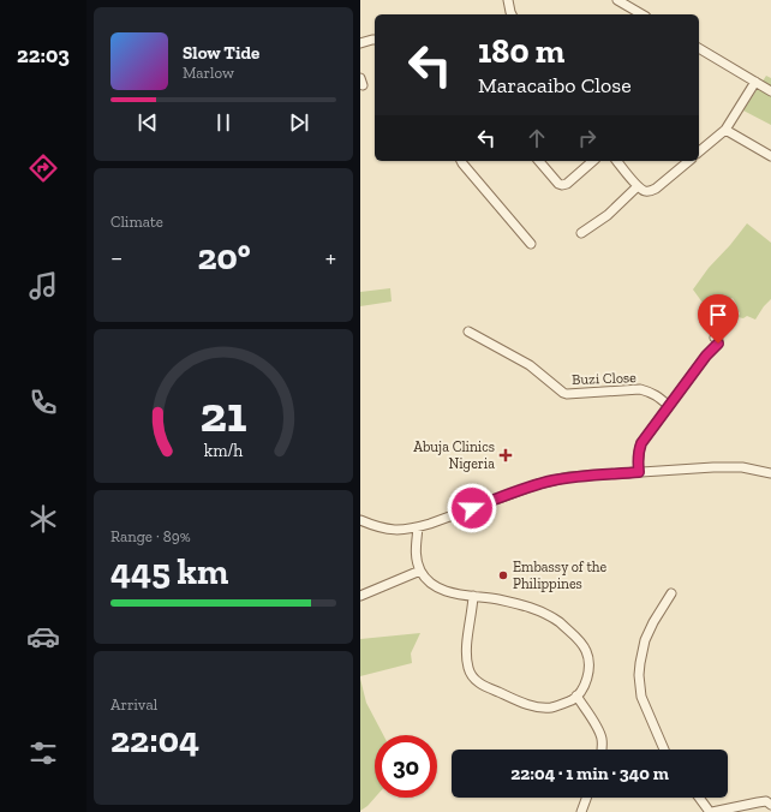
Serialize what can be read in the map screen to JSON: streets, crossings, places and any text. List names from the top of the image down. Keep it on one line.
{"streets":{"street":["Buzi Close"]},"places":{"health":["Abuja Clinics Nigeria"],"other":["Embassy of the Philippines"]},"page":{"tabs":"22:03","turn":["180 m","Maracaibo Close"],"song":["Slow Tide","Marlow"],"tile":["Climate",["Range · 89%","445 km"],["Arrival","22:04"]],"heat":["−","20°","+"],"limit":"30","trip":"22:04 · 1 min · 340 m","gauge":["21","km/h"]}}
